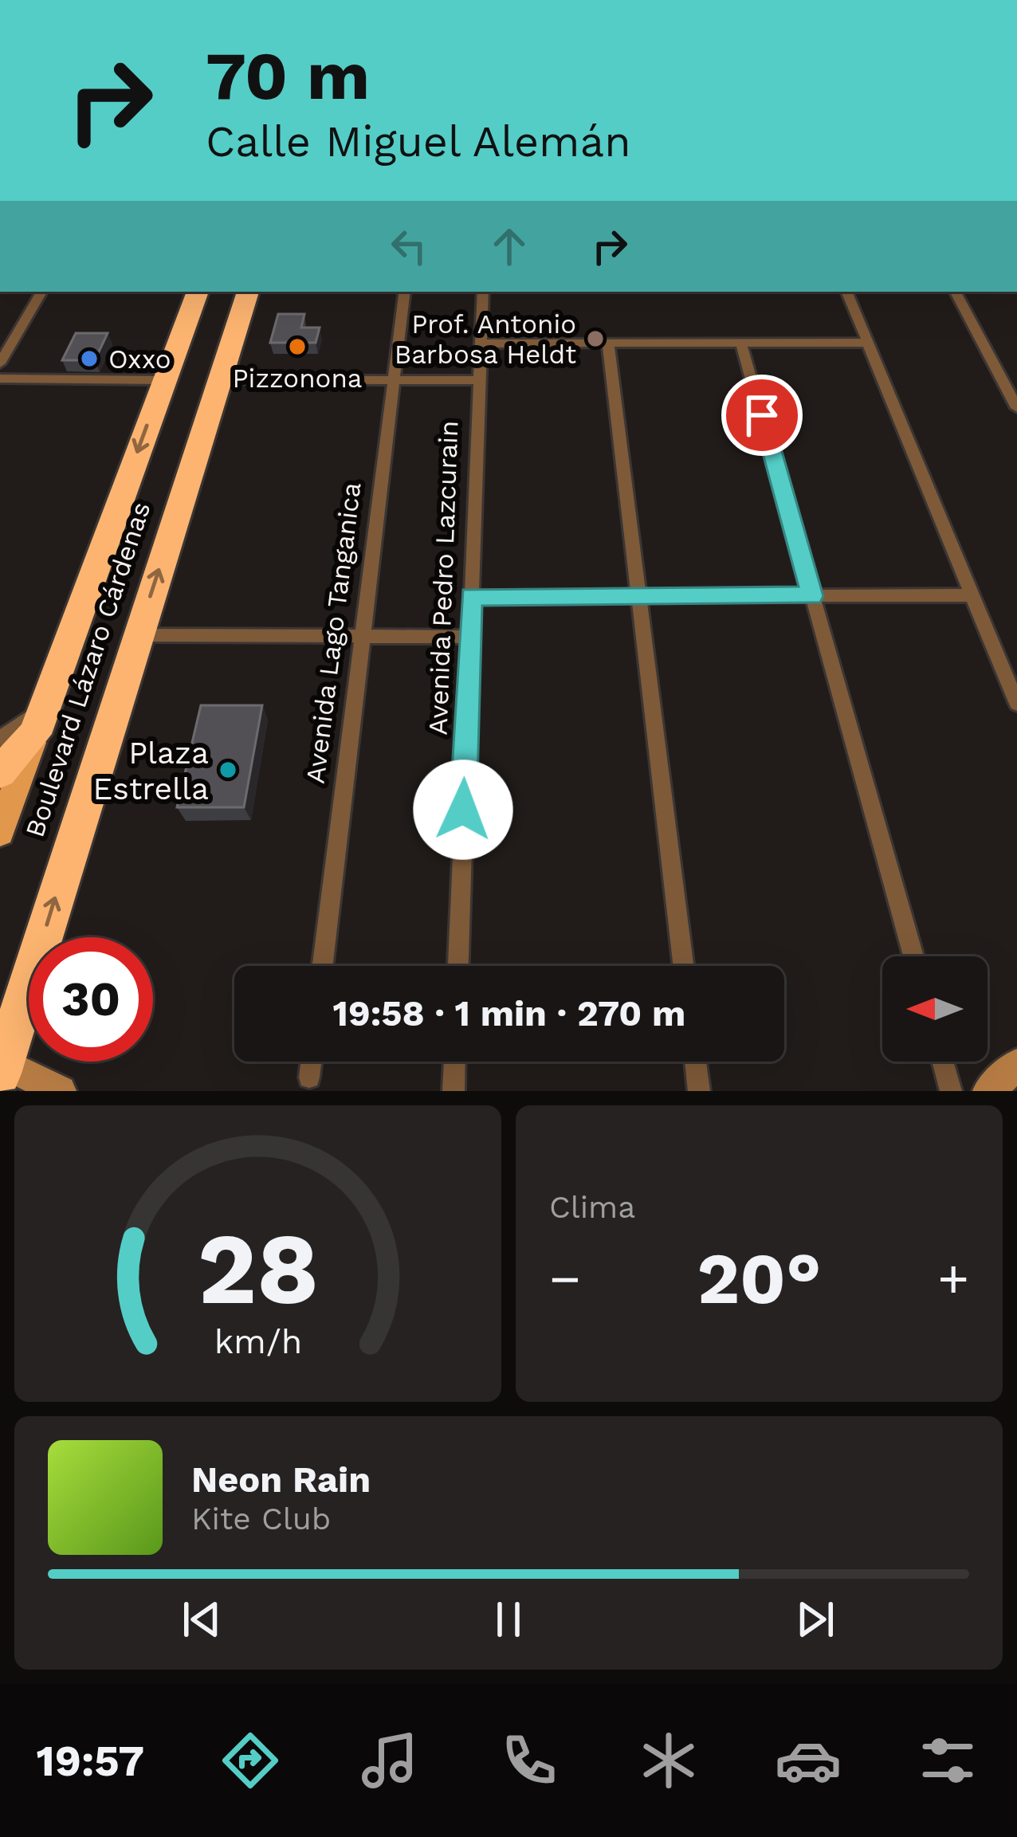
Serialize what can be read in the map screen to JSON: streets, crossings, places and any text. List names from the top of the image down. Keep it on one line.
{"streets":{"highway":["Boulevard Lázaro Cárdenas"],"street":["Avenida Pedro Lazcurain","Avenida Lago Tanganica"]},"places":["Prof. Antonio Barbosa Heldt","Pizzonona","Oxxo","Plaza Estrella"],"north":"left","page":{"turn":["70 m","Calle Miguel Alemán"],"limit":"30","trip":"19:58 · 1 min · 270 m","tile":"Clima","heat":["−","20°","+"],"song":["Neon Rain","Kite Club"],"tabs":"19:57","gauge":["28","km/h"]}}
